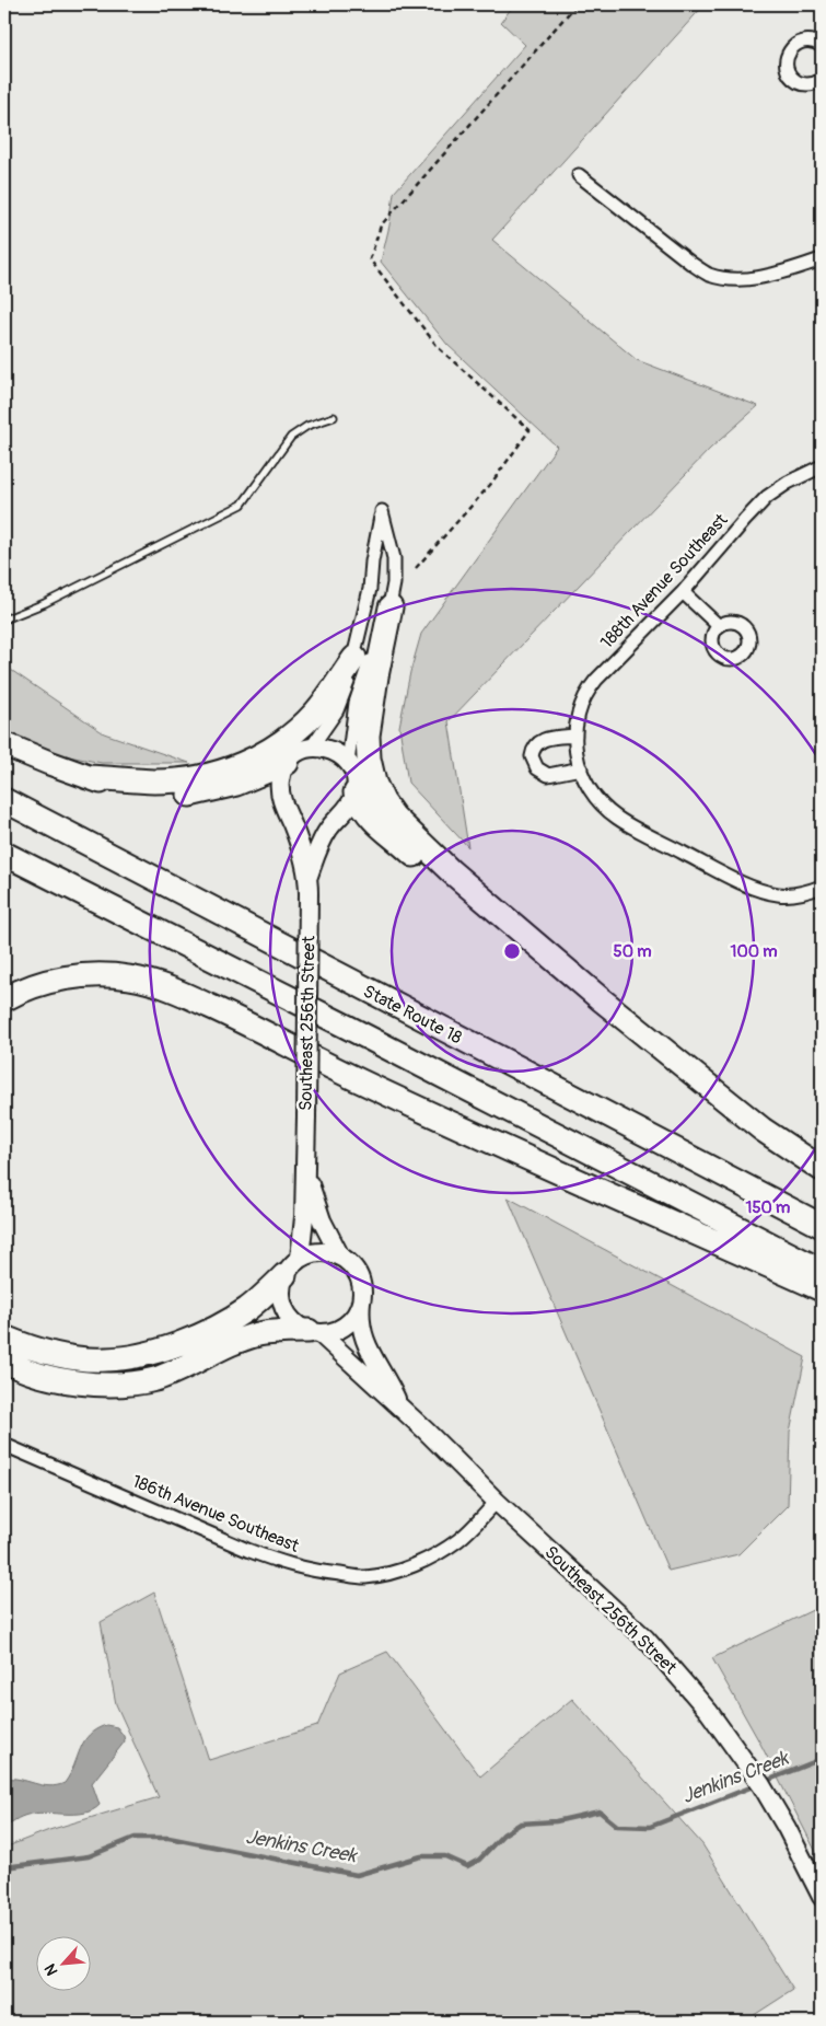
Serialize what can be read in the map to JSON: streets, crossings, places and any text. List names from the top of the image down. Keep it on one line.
{"streets":{"highway":["State Route 18"],"main road":["Southeast 256th Street"],"street":["188th Avenue Southeast","186th Avenue Southeast"]},"crossings":[["Southeast 256th Street","186th Avenue Southeast"]],"water":["Jenkins Creek"],"north":"bottom left","rings":["50 m","100 m","150 m"]}
